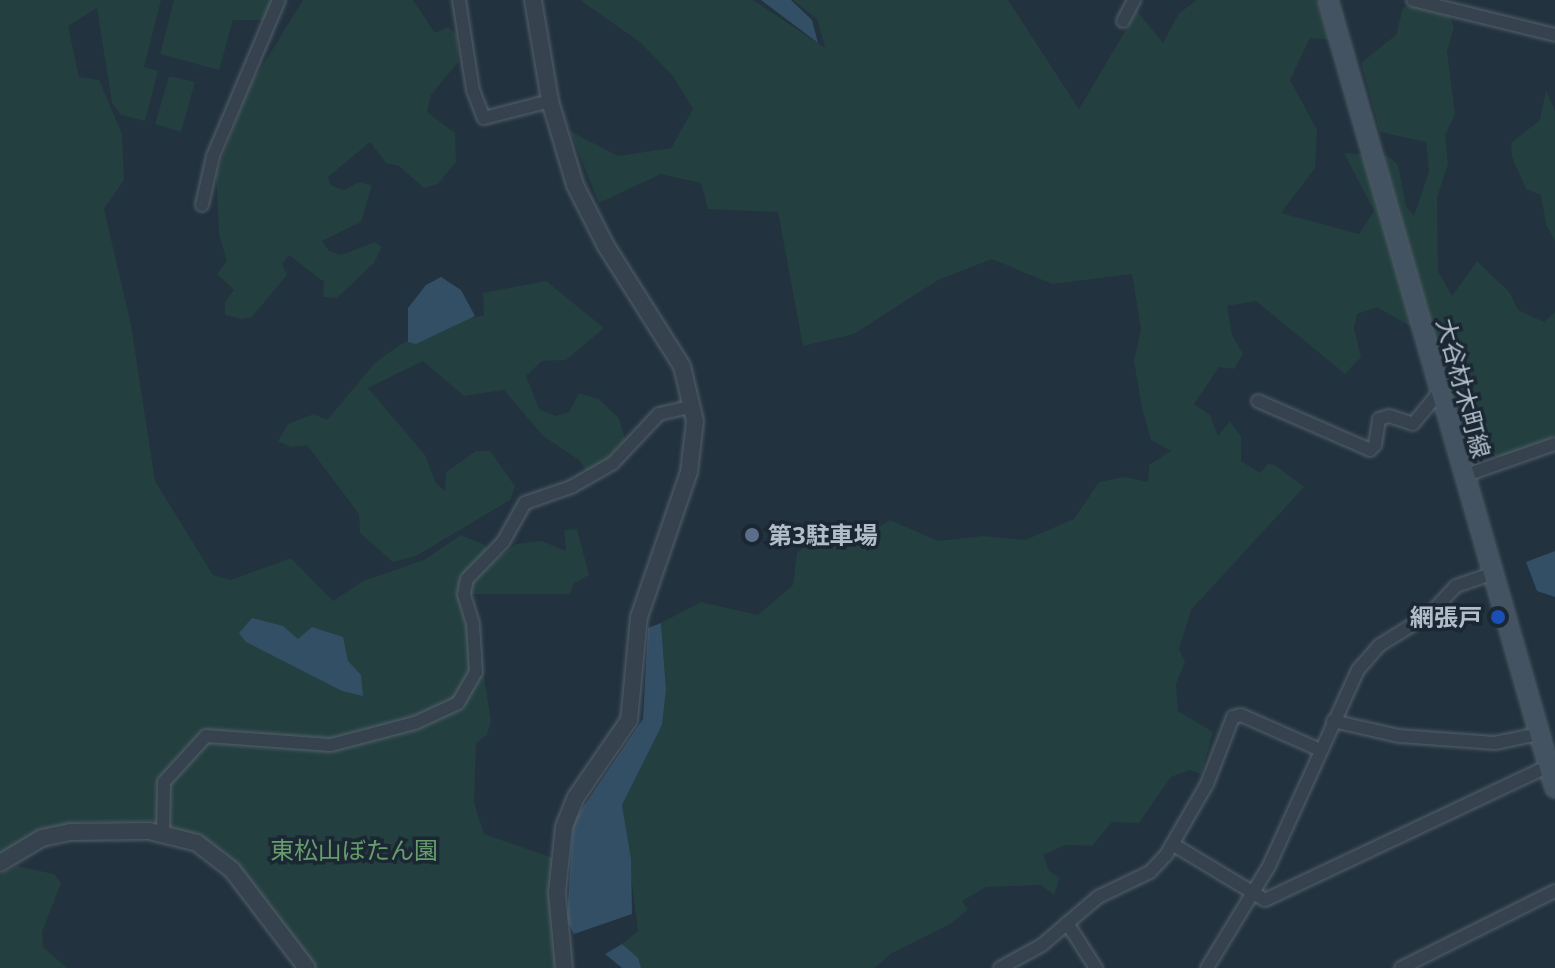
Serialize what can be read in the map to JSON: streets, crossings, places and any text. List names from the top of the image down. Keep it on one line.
{"streets":{"main road":["大谷材木町線"]},"parks":["東松山ぼたん園"],"places":["第3駐車場","網張戸"]}
